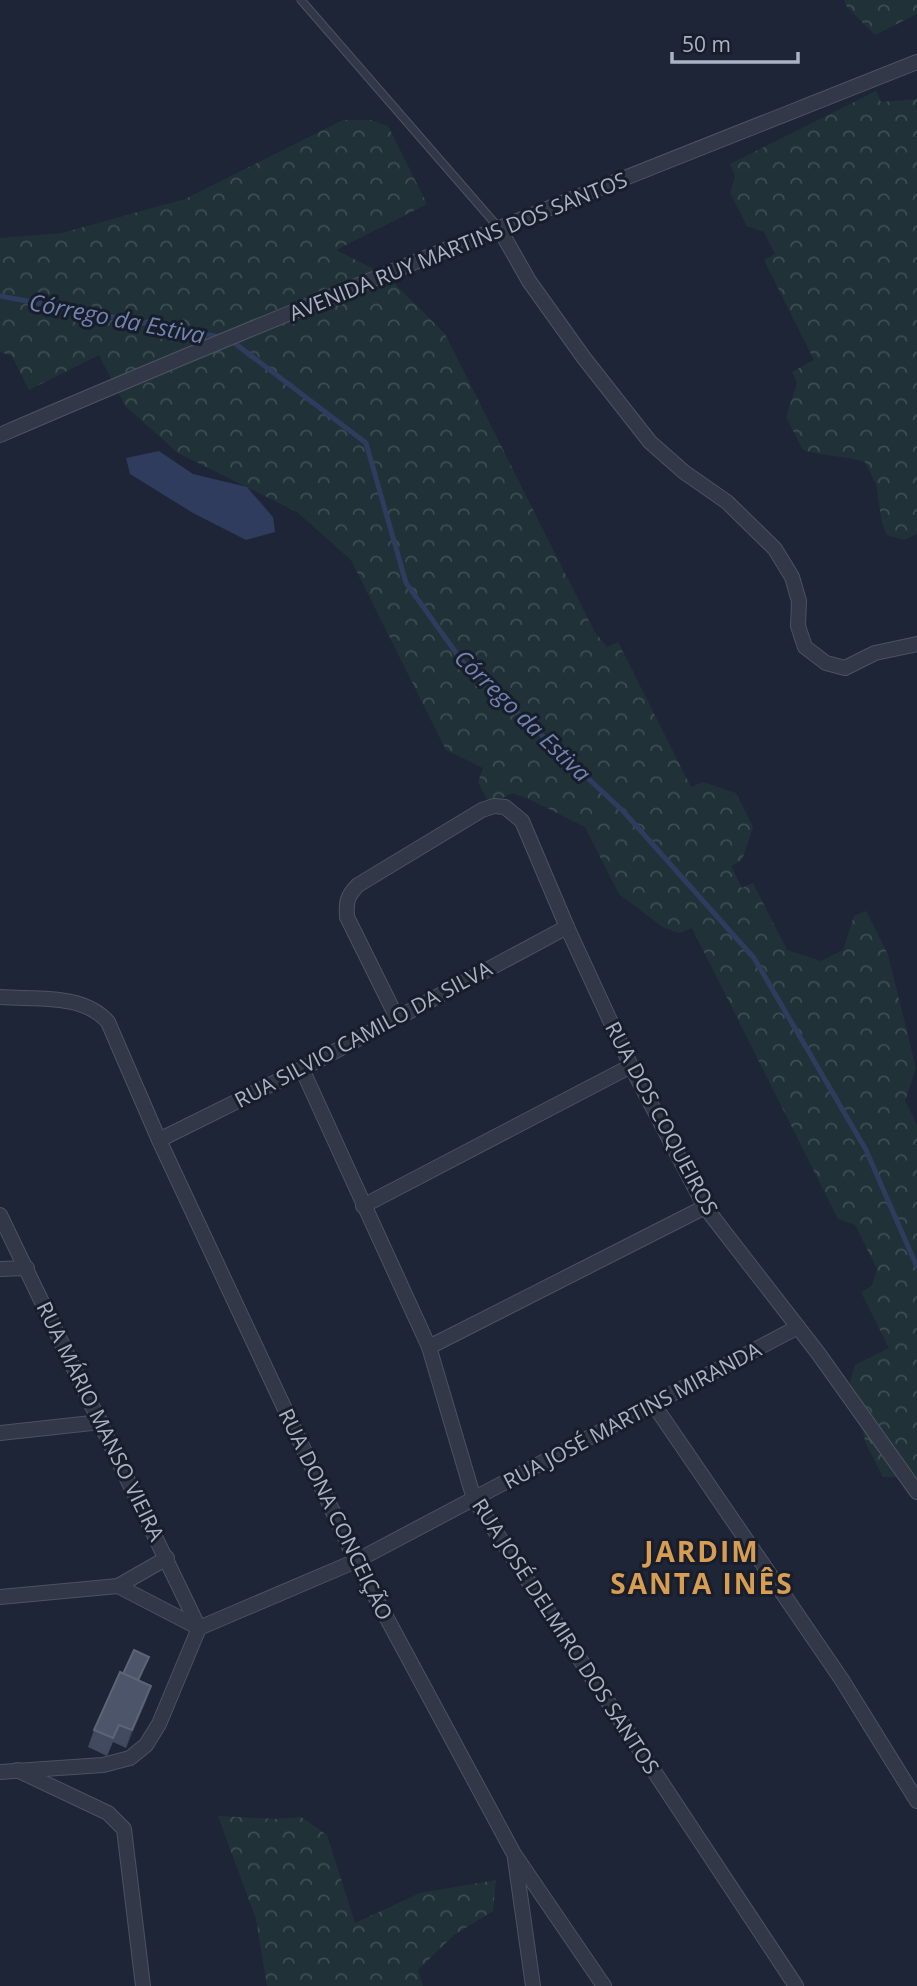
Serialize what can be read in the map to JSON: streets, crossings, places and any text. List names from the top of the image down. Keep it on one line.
{"streets":{"street":["AVENIDA RUY MARTINS DOS SANTOS","RUA SILVIO CAMILO DA SILVA","RUA DOS COQUEIROS","RUA JOSÉ MARTINS MIRANDA","RUA MÁRIO MANSO VIEIRA","RUA DONA CONCEIÇÃO","RUA JOSÉ DELMIRO DOS SANTOS"]},"crossings":[["RUA SILVIO CAMILO DA SILVA","RUA DOS COQUEIROS"],["RUA SILVIO CAMILO DA SILVA","RUA DONA CONCEIÇÃO"],["RUA SILVIO CAMILO DA SILVA","RUA JOSÉ DELMIRO DOS SANTOS"],["RUA DOS COQUEIROS","RUA JOSÉ MARTINS MIRANDA"],["RUA JOSÉ MARTINS MIRANDA","RUA MÁRIO MANSO VIEIRA"],["RUA JOSÉ MARTINS MIRANDA","RUA DONA CONCEIÇÃO"],["RUA JOSÉ MARTINS MIRANDA","RUA JOSÉ DELMIRO DOS SANTOS"]],"districts":["JARDIM SANTA INÊS"],"water":["Córrego da Estiva"],"scale_bar":"50 m"}
